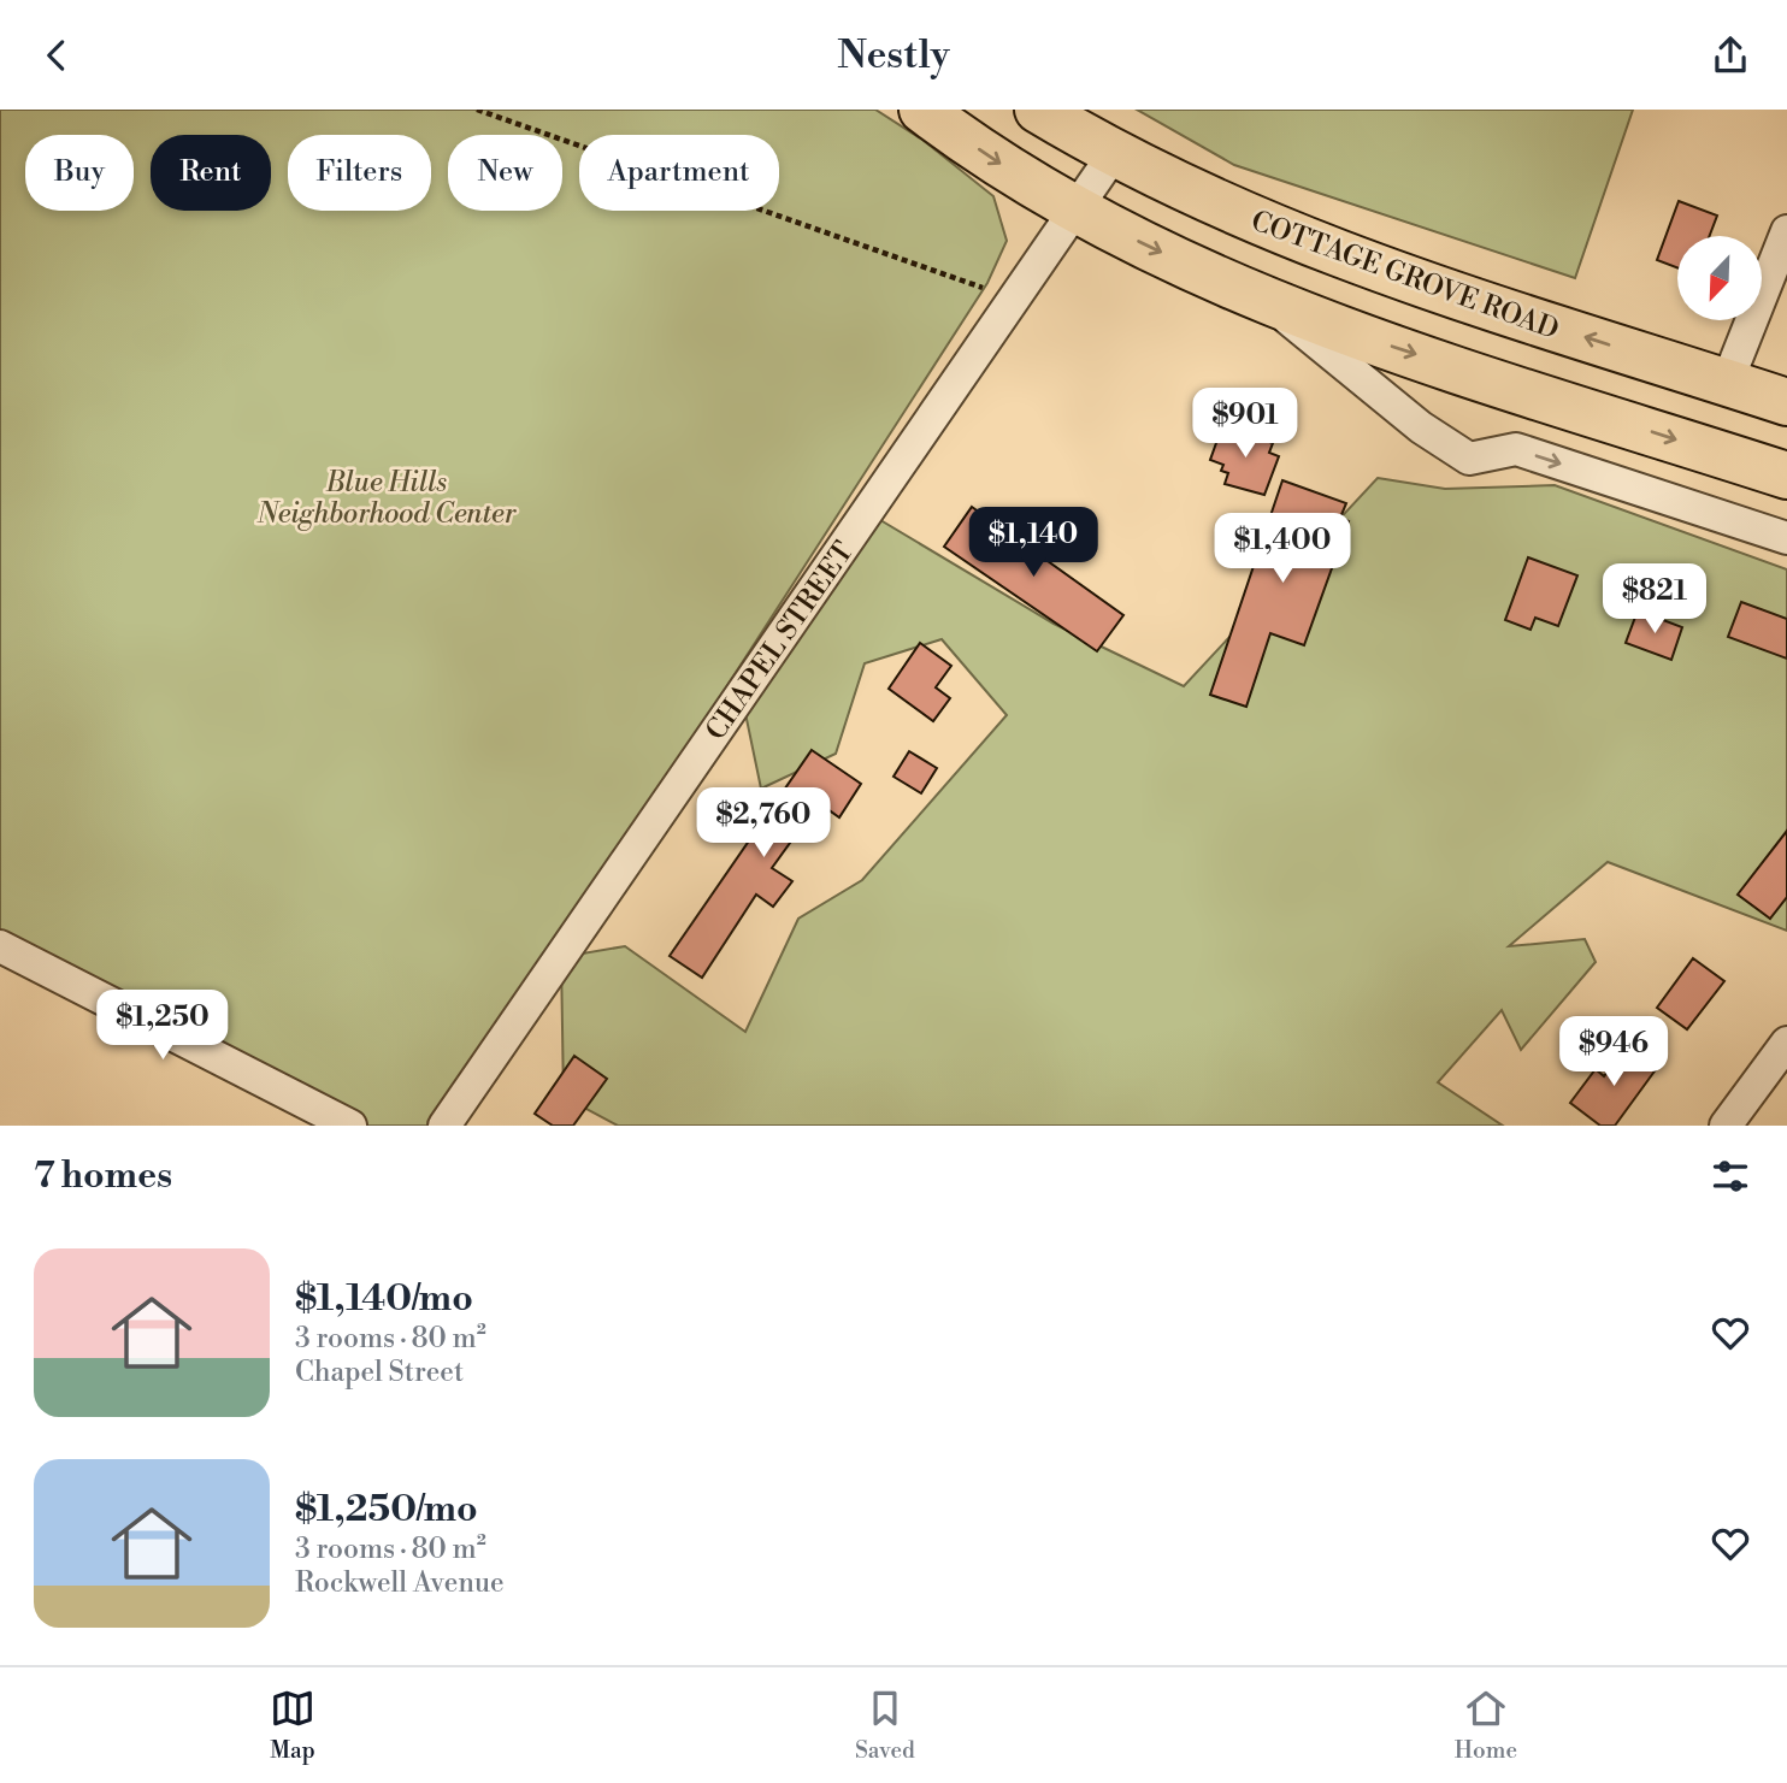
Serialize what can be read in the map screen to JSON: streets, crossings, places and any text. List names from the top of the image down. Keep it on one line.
{"streets":{"main road":["COTTAGE GROVE ROAD"],"street":["CHAPEL STREET"]},"crossings":[["COTTAGE GROVE ROAD","CHAPEL STREET"]],"parks":["Blue Hills Neighborhood Center"],"north":"bottom left","page":{"header":"Nestly","chip":["Buy","Rent","Filters","New","Apartment"],"price":["$901","$1,140","$1,400","$821","$2,760","$1,250","$946"],"heading":"7 homes","list":[{"name":"$1,140/mo","note":"3 rooms · 80 m² · Chapel Street"},{"name":"$1,250/mo","note":"3 rooms · 80 m² · Rockwell Avenue"}],"tabs":["Map","Saved","Home"]}}
